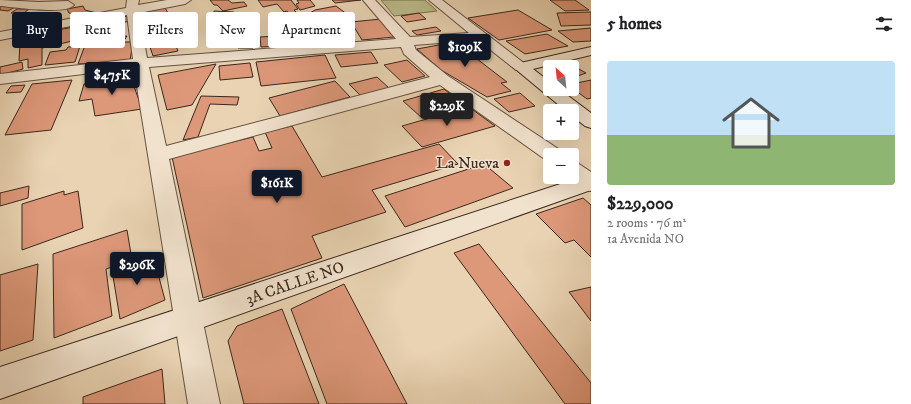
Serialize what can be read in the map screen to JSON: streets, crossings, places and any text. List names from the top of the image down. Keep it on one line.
{"streets":{"street":["3A CALLE NO"]},"places":["La Nueva"],"north":"top left","page":{"heading":"5 homes","chip":["Buy","Rent","Filters","New","Apartment"],"price":["$109K","$475K","$229K","$161K","$296K"],"list":[{"name":"$229,000","note":"2 rooms · 76 m² · 1a Avenida NO"}],"map_buttons":["+","−"]}}
